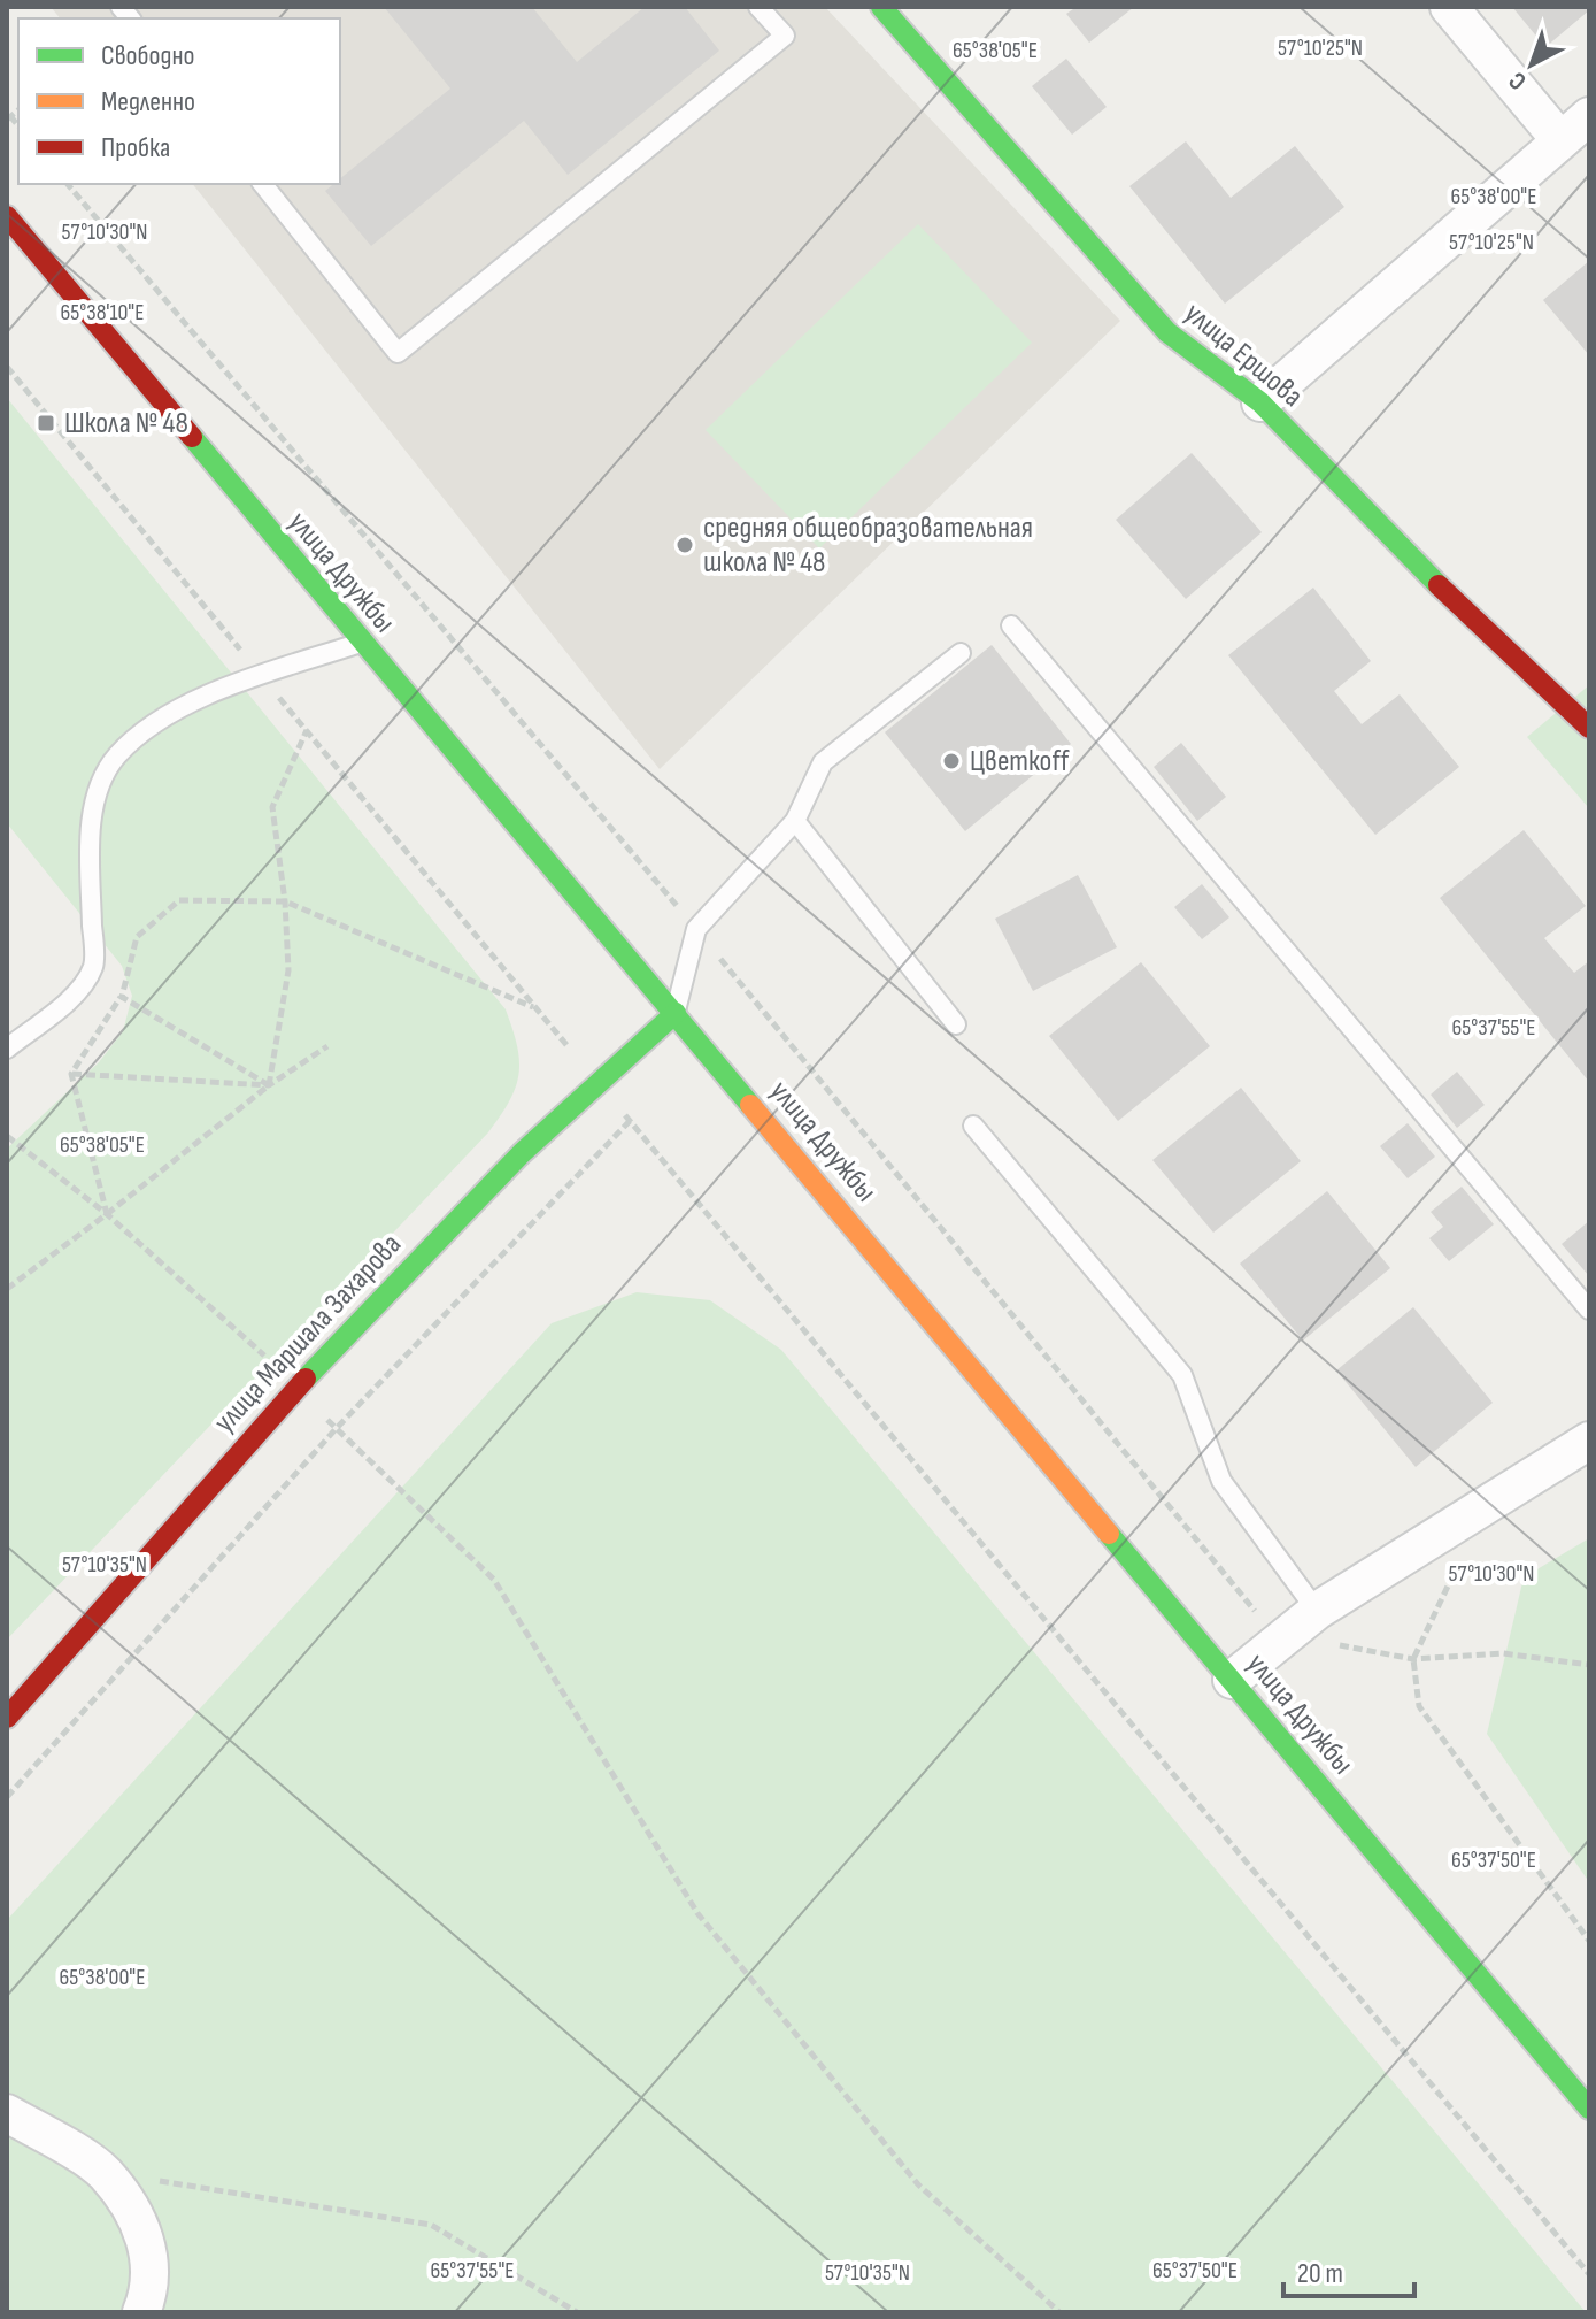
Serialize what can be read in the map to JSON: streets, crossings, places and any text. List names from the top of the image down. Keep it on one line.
{"streets":{"main road":["улица Ершова","улица Дружбы","улица Маршала Захарова"]},"crossings":[["улица Дружбы","улица Маршала Захарова"]],"places":{"transit":["Школа № 48"],"other":["средняя общеобразовательная школа № 48","Цветкоff"]},"legend":["Свободно","Медленно","Пробка"],"scale_bar":"20 m","north":"bottom left","coordinates":["57°10'25\"N","65°38'05\"E","65°38'00\"E","57°10'30\"N","65°38'10\"E","65°37'55\"E","57°10'35\"N","65°37'50\"E"]}
